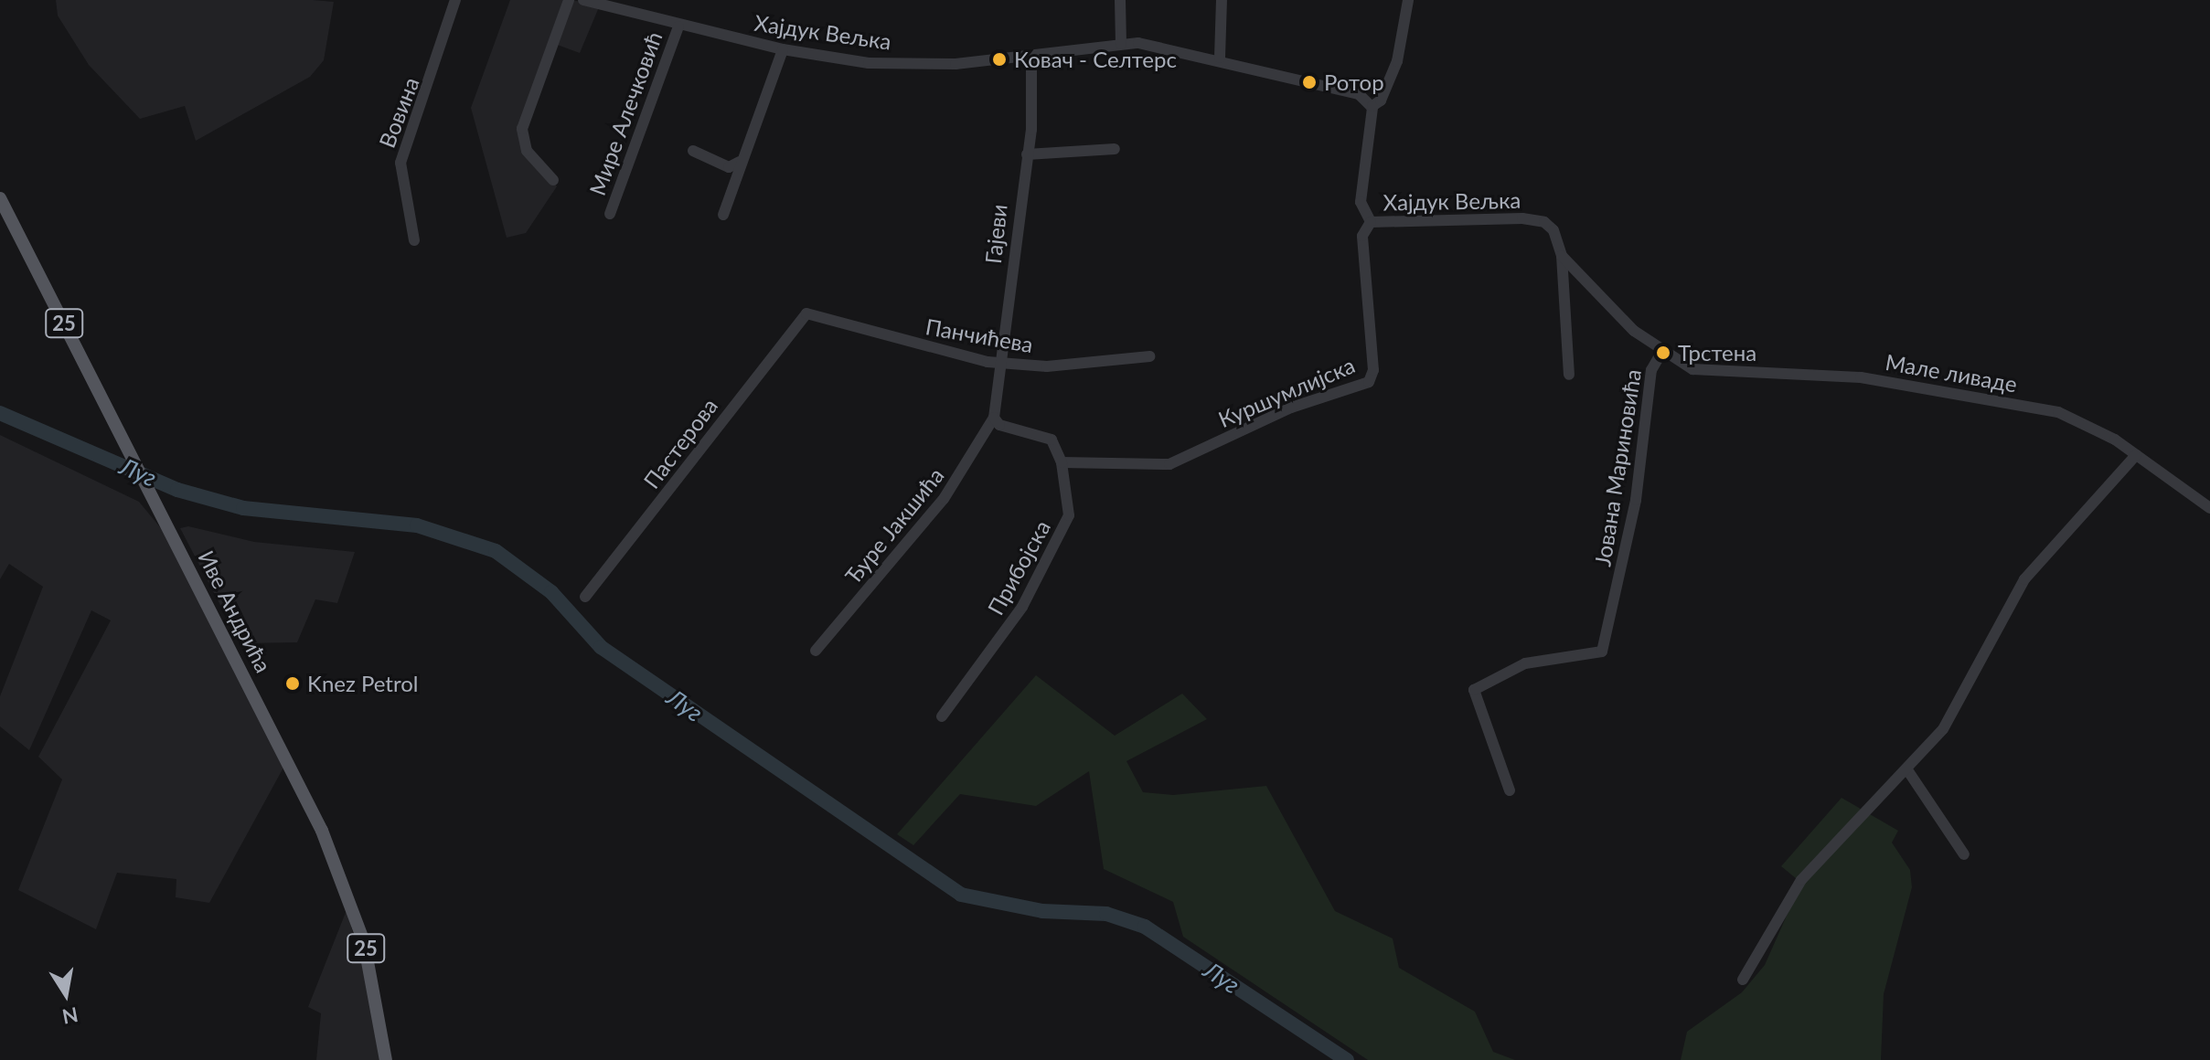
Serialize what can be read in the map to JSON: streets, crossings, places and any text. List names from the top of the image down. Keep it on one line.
{"streets":{"main road":["25","Иве Андрића"],"street":["Хајдук Вељка","Вовина","Мире Алечковић","Гајеви","Панчићева","Мале ливаде","Куршумлијска","Пастерова","Јована Мариновића","Ђуре Јакшића","Прибојска"]},"crossings":[["Хајдук Вељка","Мире Алечковић"],["Хајдук Вељка","Гајеви"],["Хајдук Вељка","Мале ливаде"],["Хајдук Вељка","Куршумлијска"],["Хајдук Вељка","Јована Мариновића"],["Гајеви","Панчићева"],["Гајеви","Ђуре Јакшића"],["Гајеви","Прибојска"],["Панчићева","Пастерова"],["Мале ливаде","Јована Мариновића"],["Куршумлијска","Прибојска"],["Ђуре Јакшића","Прибојска"]],"water":["Луг"],"places":["Ковач - Селтерс","Ротор","Трстена","Knez Petrol"],"north":"bottom"}
